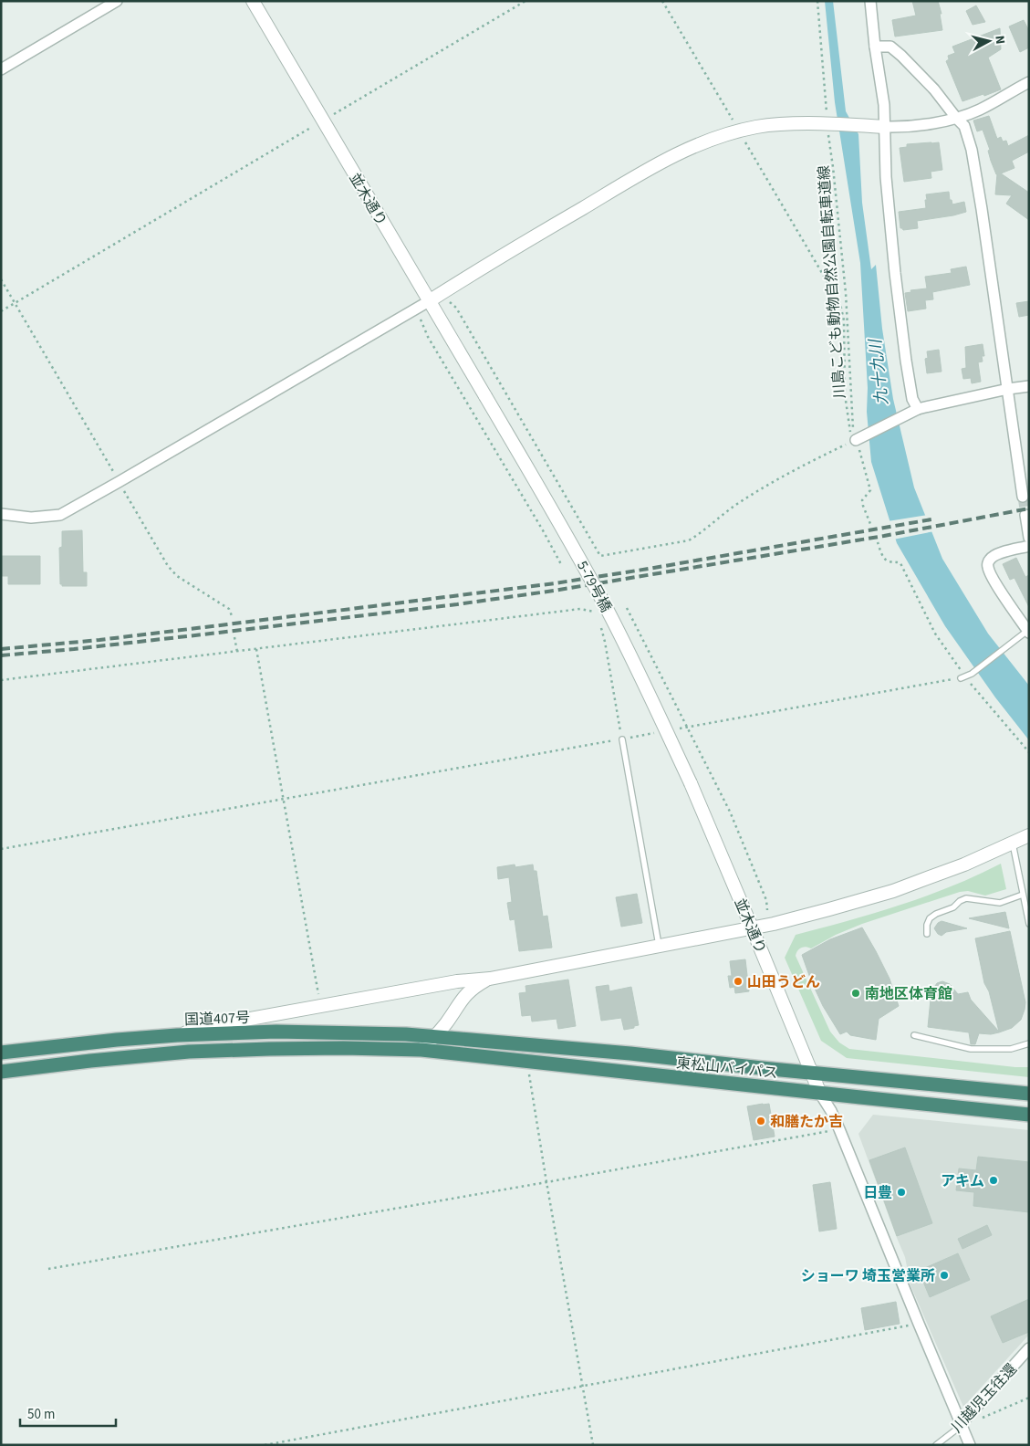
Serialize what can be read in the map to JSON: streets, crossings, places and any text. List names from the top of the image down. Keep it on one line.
{"streets":{"highway":["国道407号","東松山バイパス"],"street":["並木通り","5-79号橋","川越児玉往還"],"path":["川島こども動物自然公園自転車道線"]},"crossings":[["並木通り","5-79号橋"],["並木通り","東松山バイパス"],["国道407号","東松山バイパス"]],"water":["九十九川"],"places":["山田うどん","南地区体育館","和膳たか吉","アキム","日豊","ショーワ 埼玉営業所"],"scale_bar":"50 m","north":"right"}
